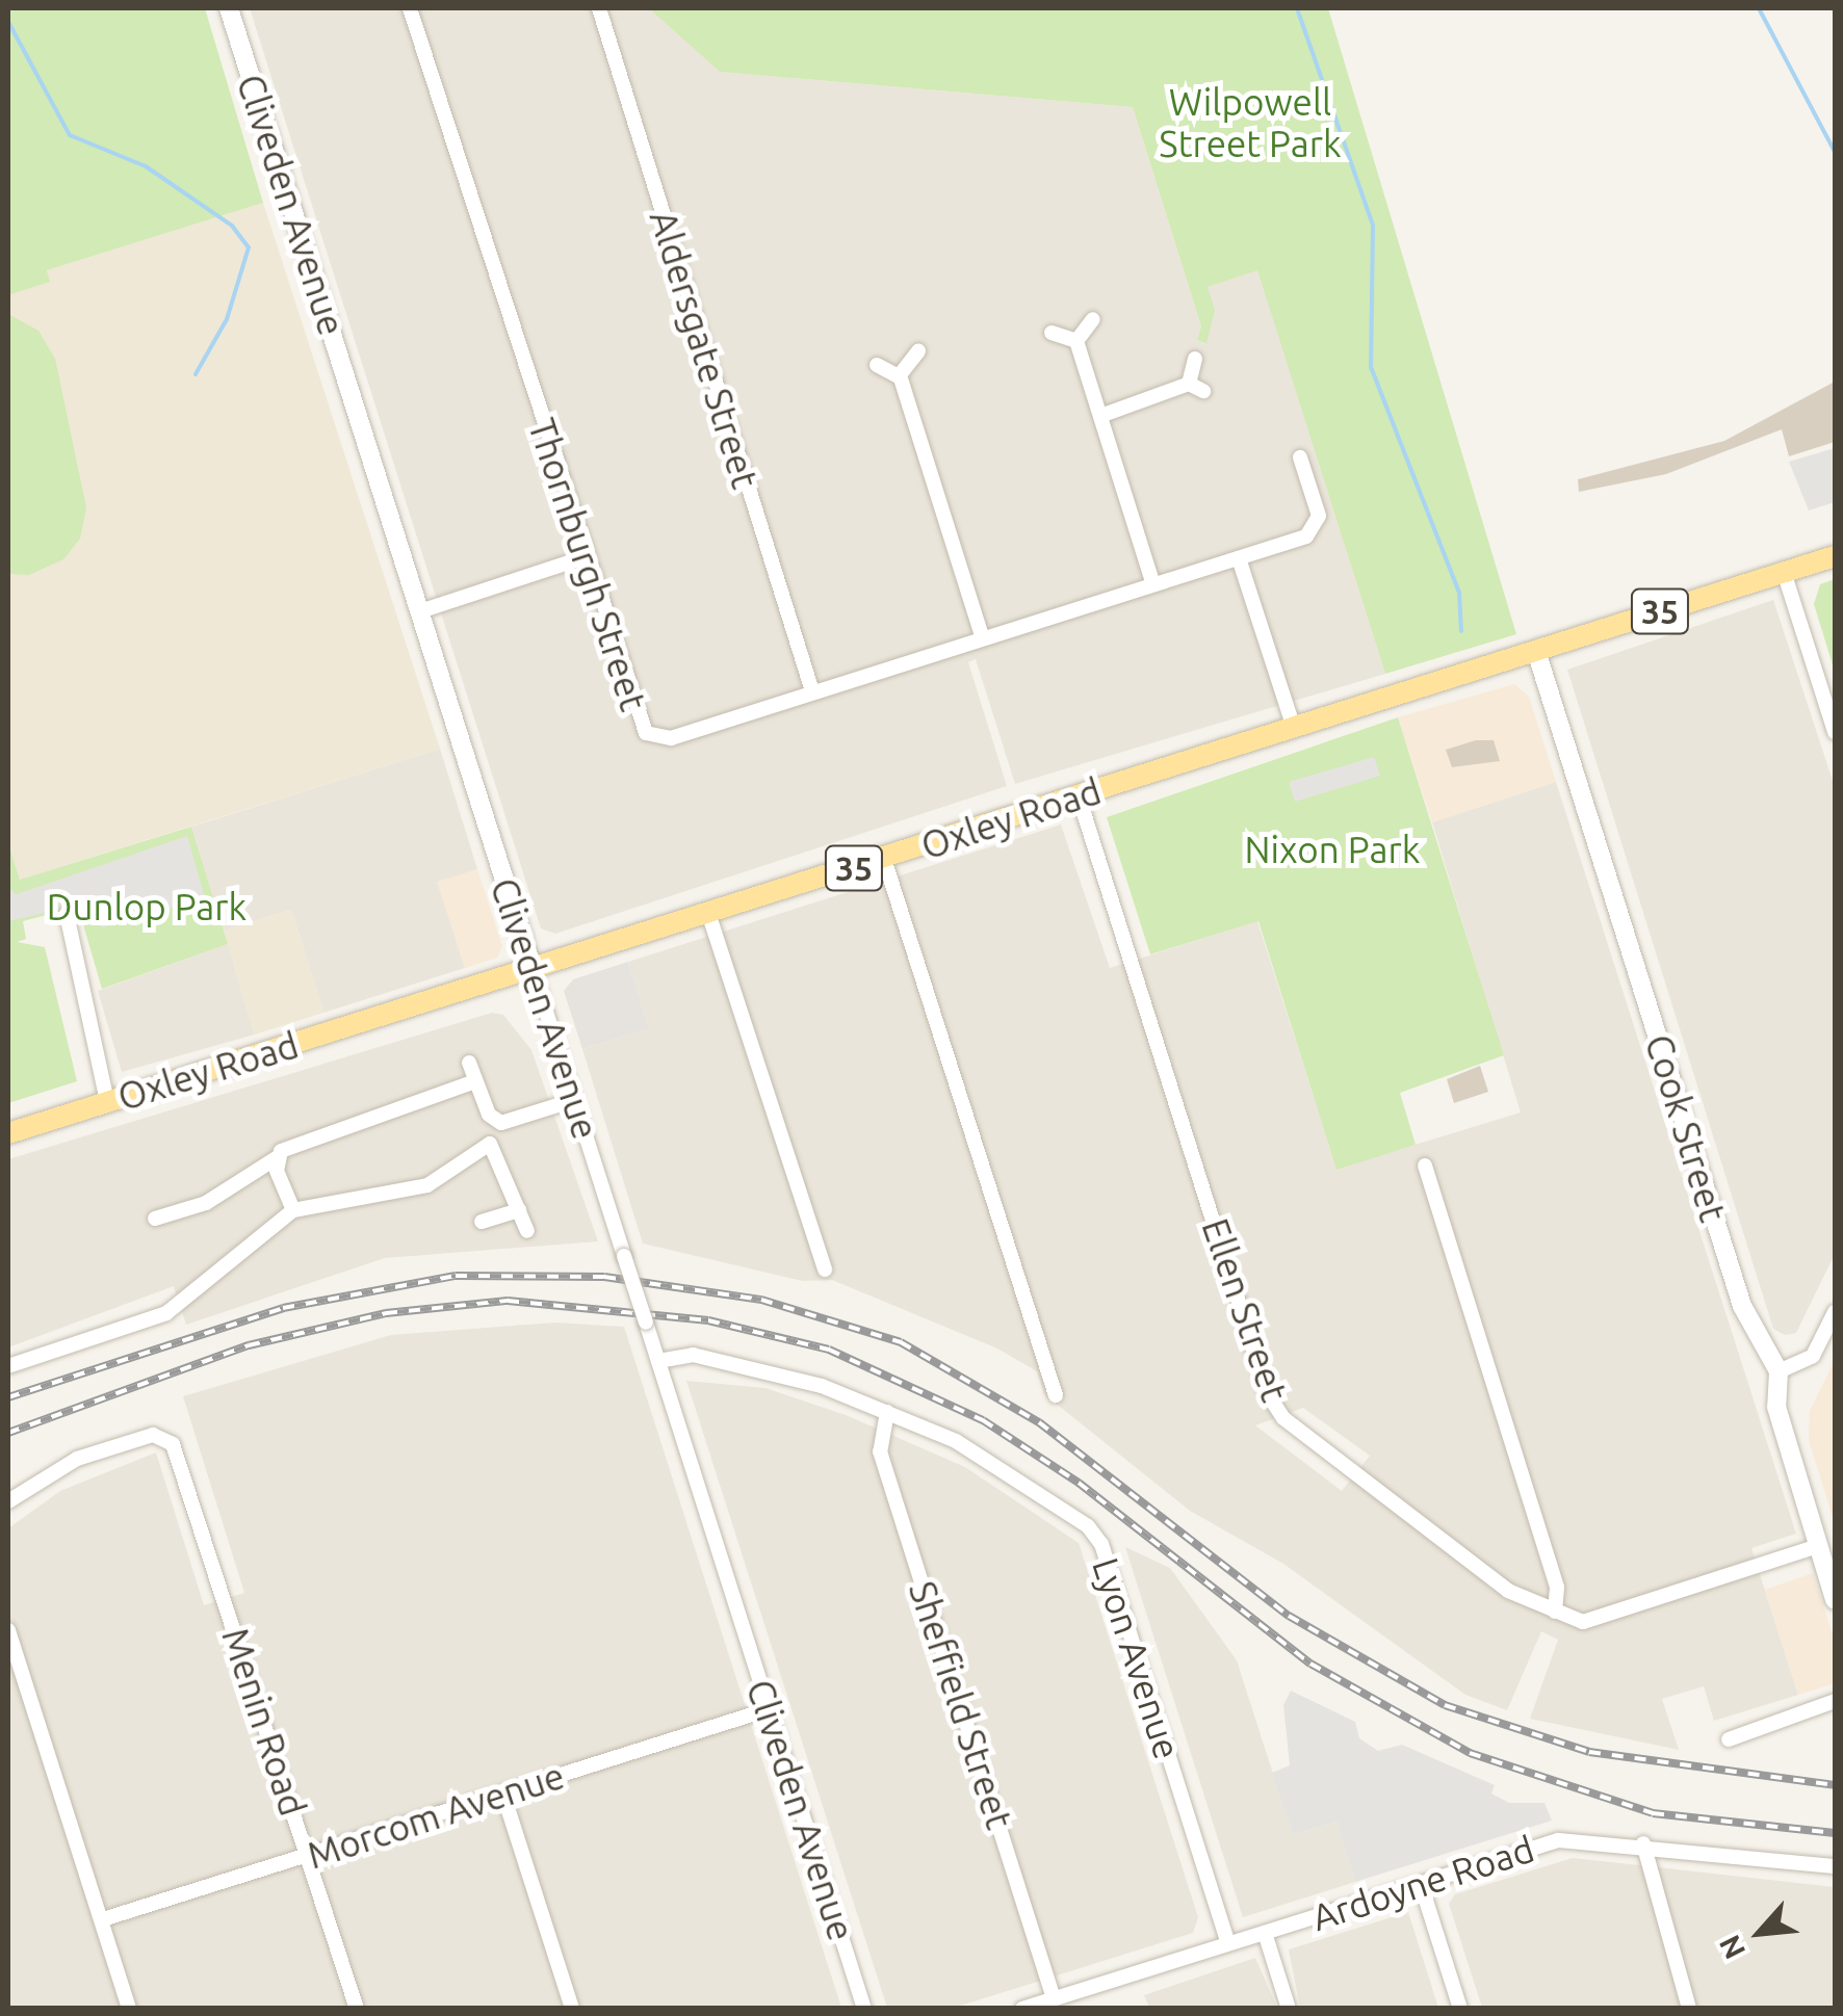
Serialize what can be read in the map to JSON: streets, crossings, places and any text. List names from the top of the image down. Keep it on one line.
{"streets":{"main road":["35","Oxley Road"],"street":["Cliveden Avenue","Aldersgate Street","Thornburgh Street","Cook Street","Ellen Street","Lyon Avenue","Sheffield Street","Menin Road","Morcom Avenue","Ardoyne Road"]},"crossings":[["Cliveden Avenue","Oxley Road"],["Cliveden Avenue","Lyon Avenue"],["Cliveden Avenue","Morcom Avenue"],["Aldersgate Street","Thornburgh Street"],["Oxley Road","Cook Street"],["Oxley Road","Ellen Street"],["Cook Street","Ellen Street"],["Lyon Avenue","Sheffield Street"],["Lyon Avenue","Ardoyne Road"],["Sheffield Street","Ardoyne Road"],["Menin Road","Morcom Avenue"]],"parks":["Wilpowell Street Park","Nixon Park","Dunlop Park"],"north":"bottom left"}
